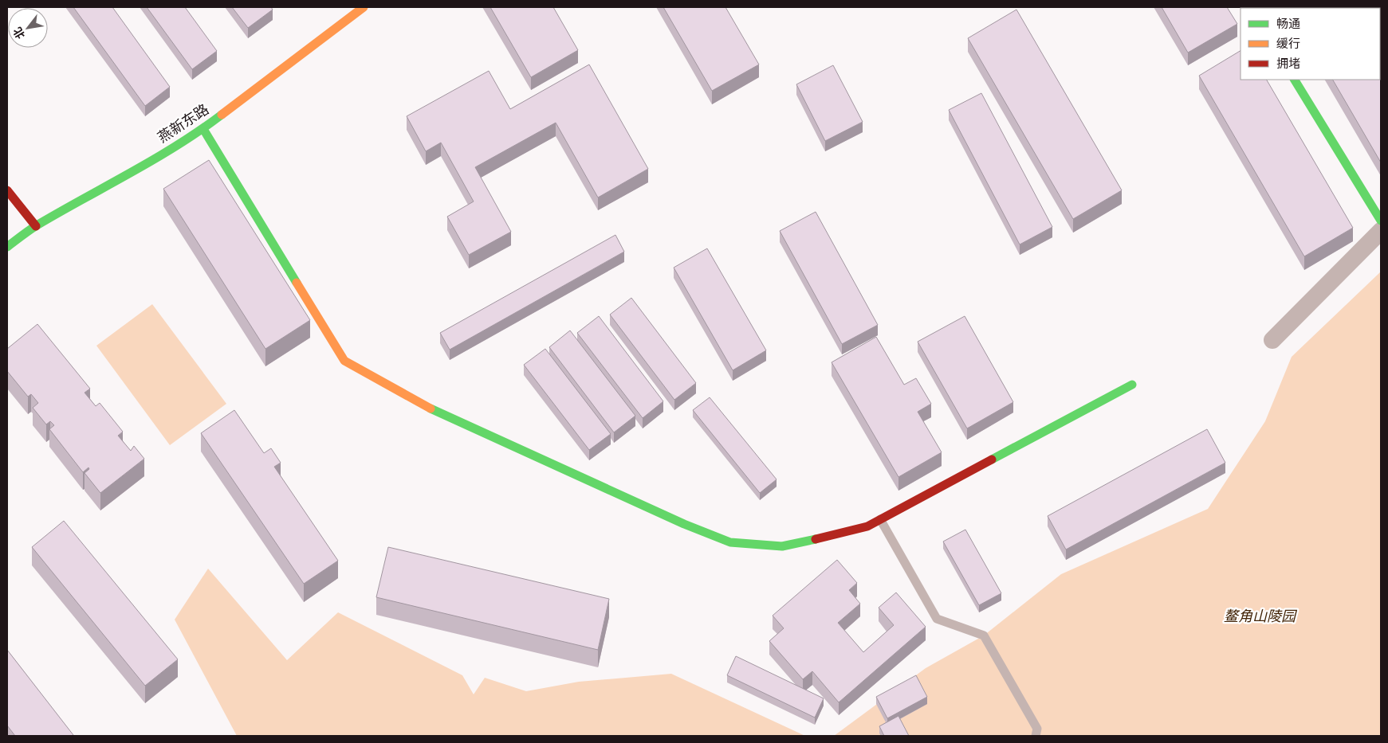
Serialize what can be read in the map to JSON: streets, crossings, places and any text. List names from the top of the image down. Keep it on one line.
{"streets":{"street":["燕新东路"]},"parks":["鳌角山陵园"],"legend":["畅通","缓行","拥堵"],"north":"bottom left"}
